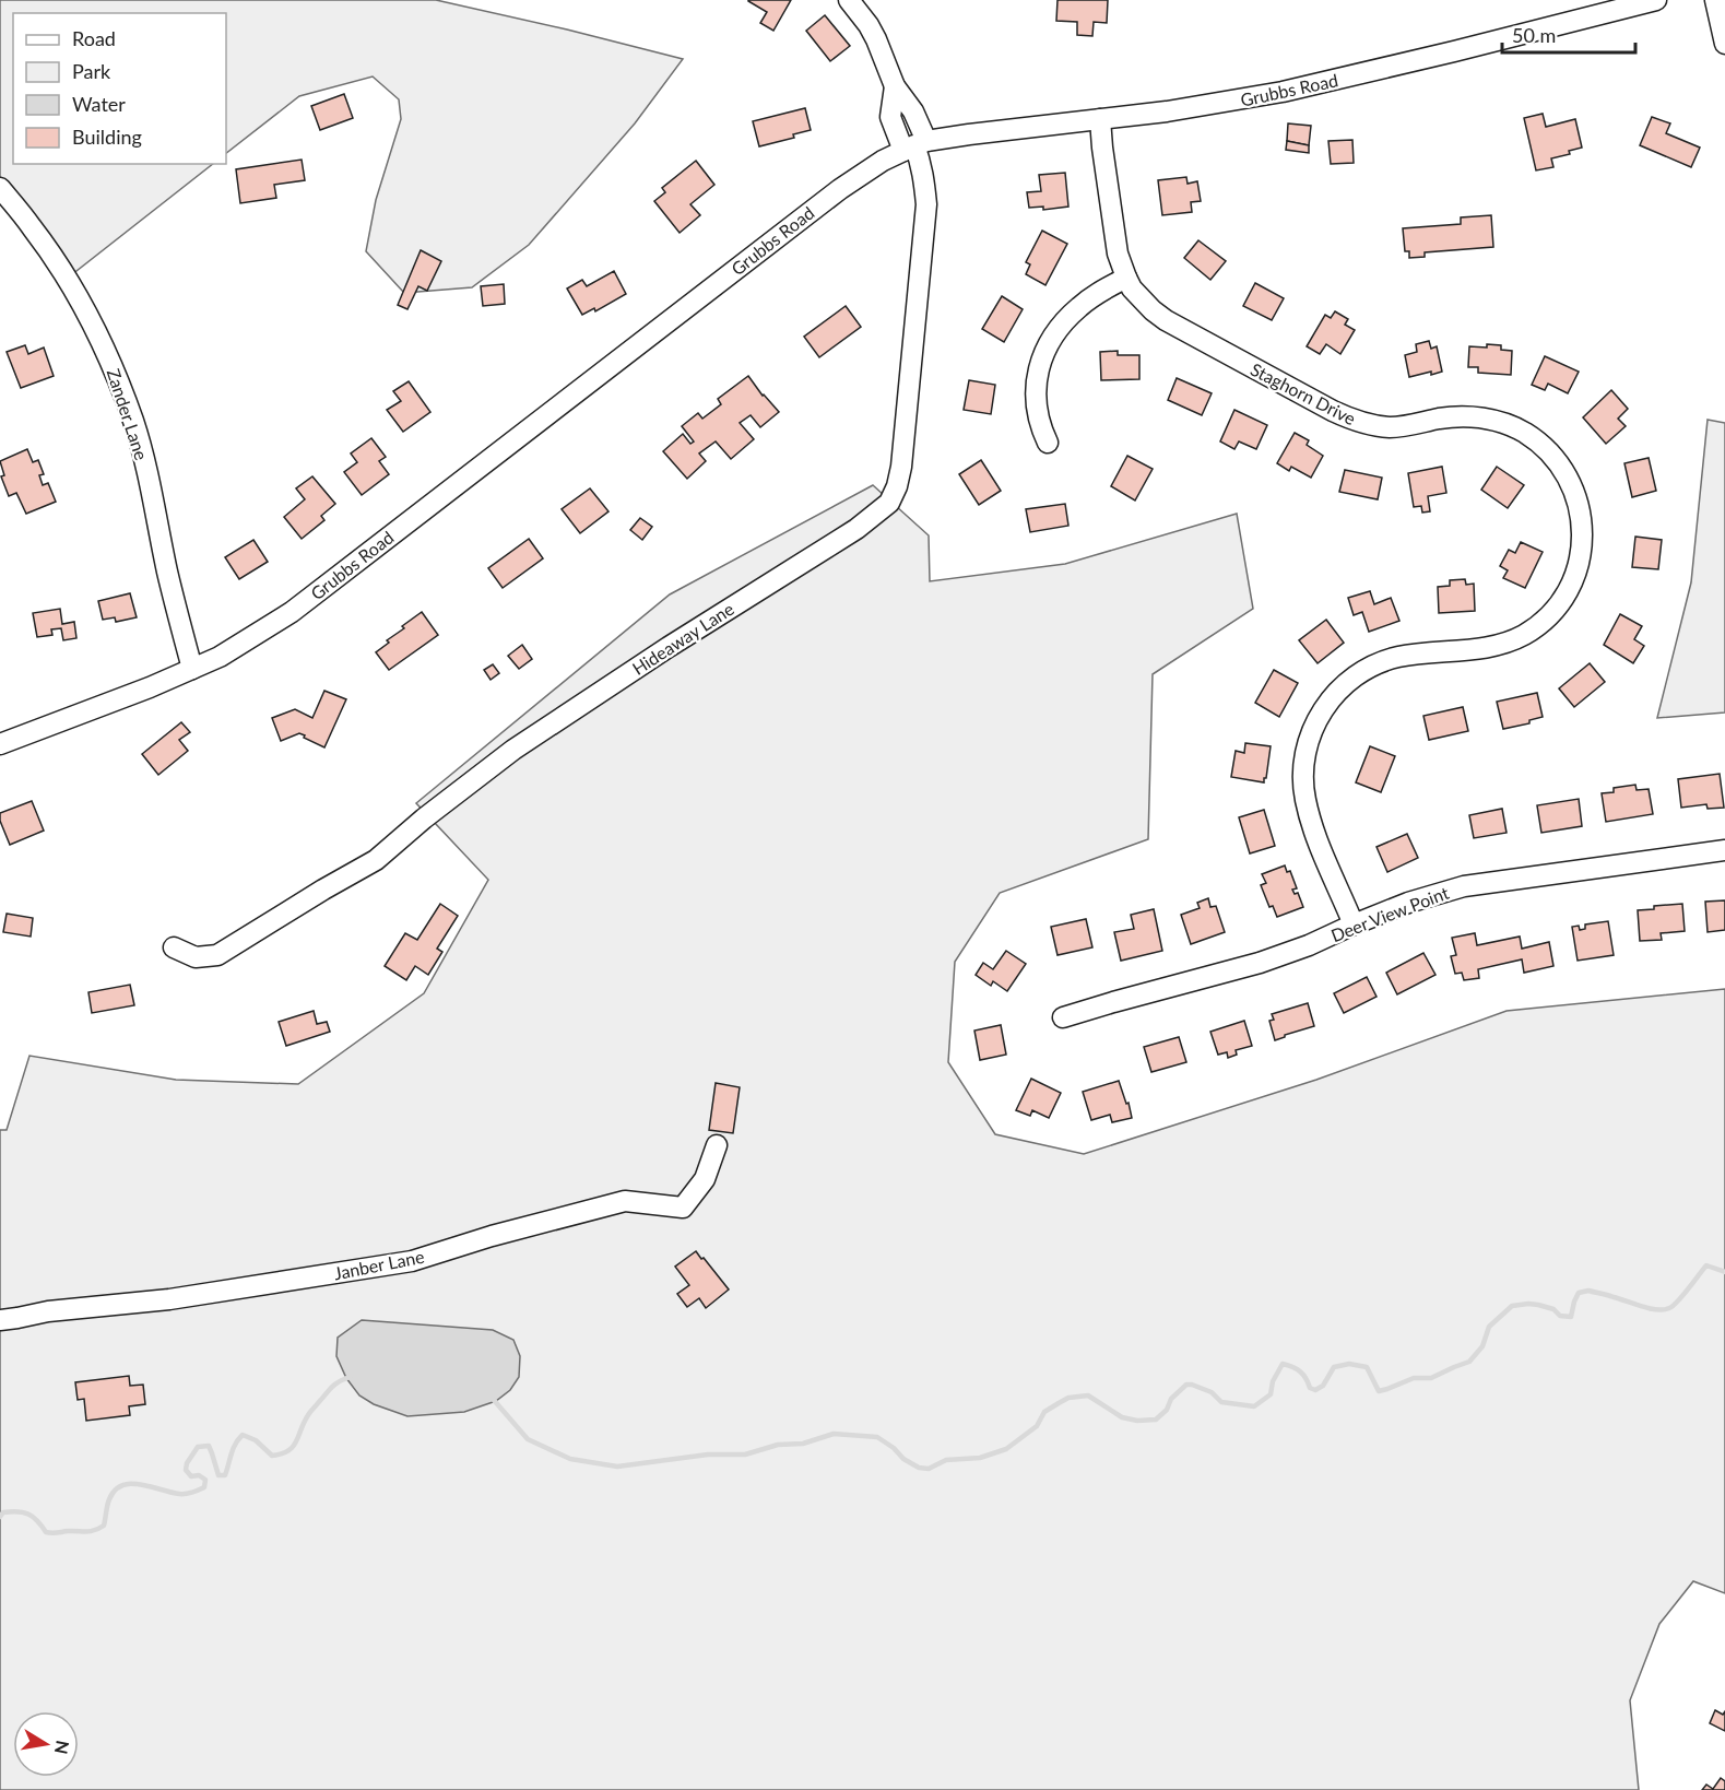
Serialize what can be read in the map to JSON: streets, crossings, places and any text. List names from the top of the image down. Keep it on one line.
{"streets":{"street":["Grubbs Road","Staghorn Drive","Zander Lane","Hideaway Lane","Deer View Point","Janber Lane"]},"crossings":[["Grubbs Road","Staghorn Drive"],["Grubbs Road","Zander Lane"],["Grubbs Road","Hideaway Lane"],["Staghorn Drive","Deer View Point"]],"legend":["Road","Park","Water","Building"],"scale_bar":"50 m","north":"right"}
